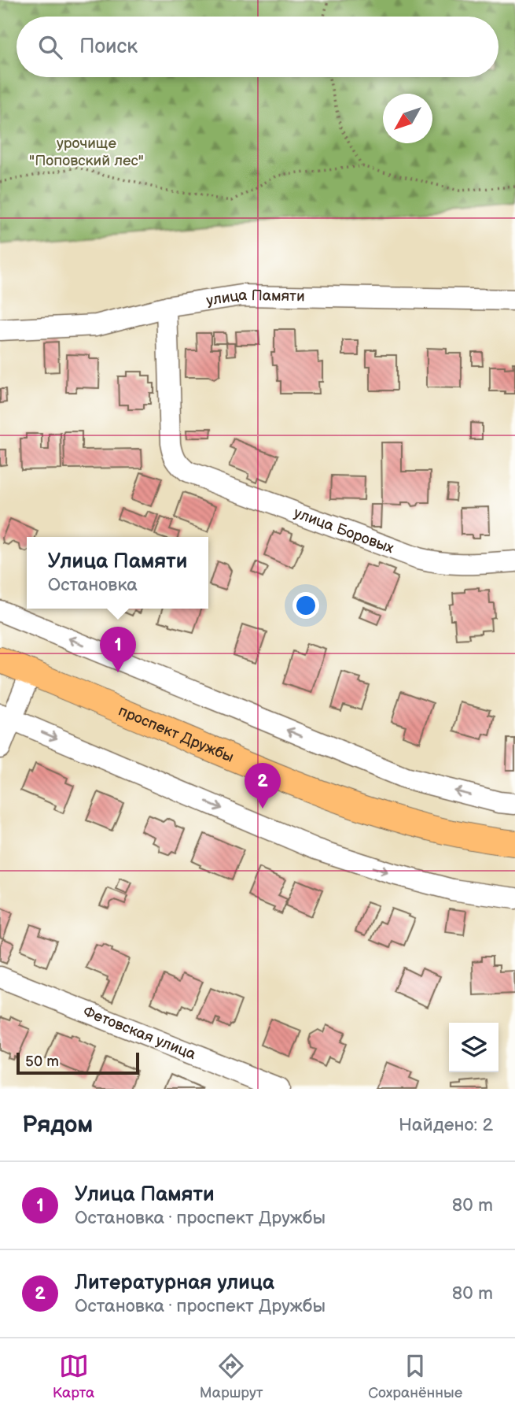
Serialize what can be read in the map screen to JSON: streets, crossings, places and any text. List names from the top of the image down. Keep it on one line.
{"streets":{"main road":["проспект Дружбы"],"street":["улица Памяти","улица Боровых","Фетовская улица"]},"crossings":[["улица Памяти","улица Боровых"]],"parks":["урочище \"Поповский лес\""],"scale_bar":"50 m","north":"bottom left","page":{"search":"Поиск","popup":["Улица Памяти","Остановка"],"pins":["1","2"],"scale":"50 m","heading":["Рядом","Найдено: 2"],"list":[{"mark":"1","name":"Улица Памяти","note":"Остановка · проспект Дружбы","value":"80 m"},{"mark":"2","name":"Литературная улица","note":"Остановка · проспект Дружбы","value":"80 m"}],"nav":["Карта","Маршрут","Сохранённые"]}}
